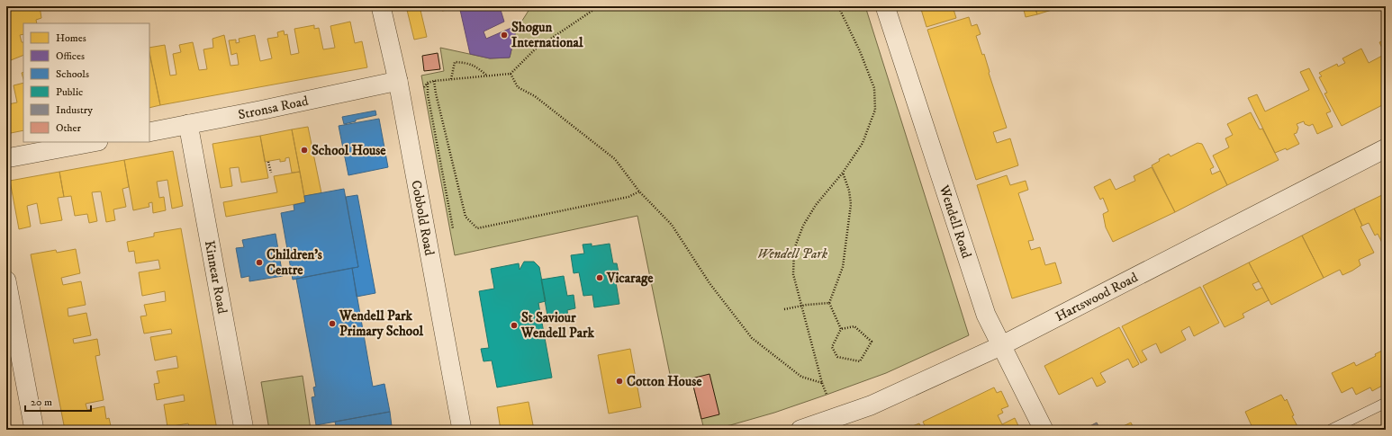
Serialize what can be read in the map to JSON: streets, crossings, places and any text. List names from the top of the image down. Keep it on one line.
{"streets":{"street":["Stronsa Road","Cobbold Road","Wendell Road","Kinnear Road","Hartswood Road"]},"crossings":[["Stronsa Road","Cobbold Road"],["Stronsa Road","Kinnear Road"],["Wendell Road","Hartswood Road"]],"parks":["Wendell Park"],"places":["Shogun International","School House","Children's Centre","Vicarage","Wendell Park Primary School","St Saviour Wendell Park","Cotton House"],"legend":["Homes","Offices","Schools","Public","Industry","Other"],"scale_bar":"20 m"}
